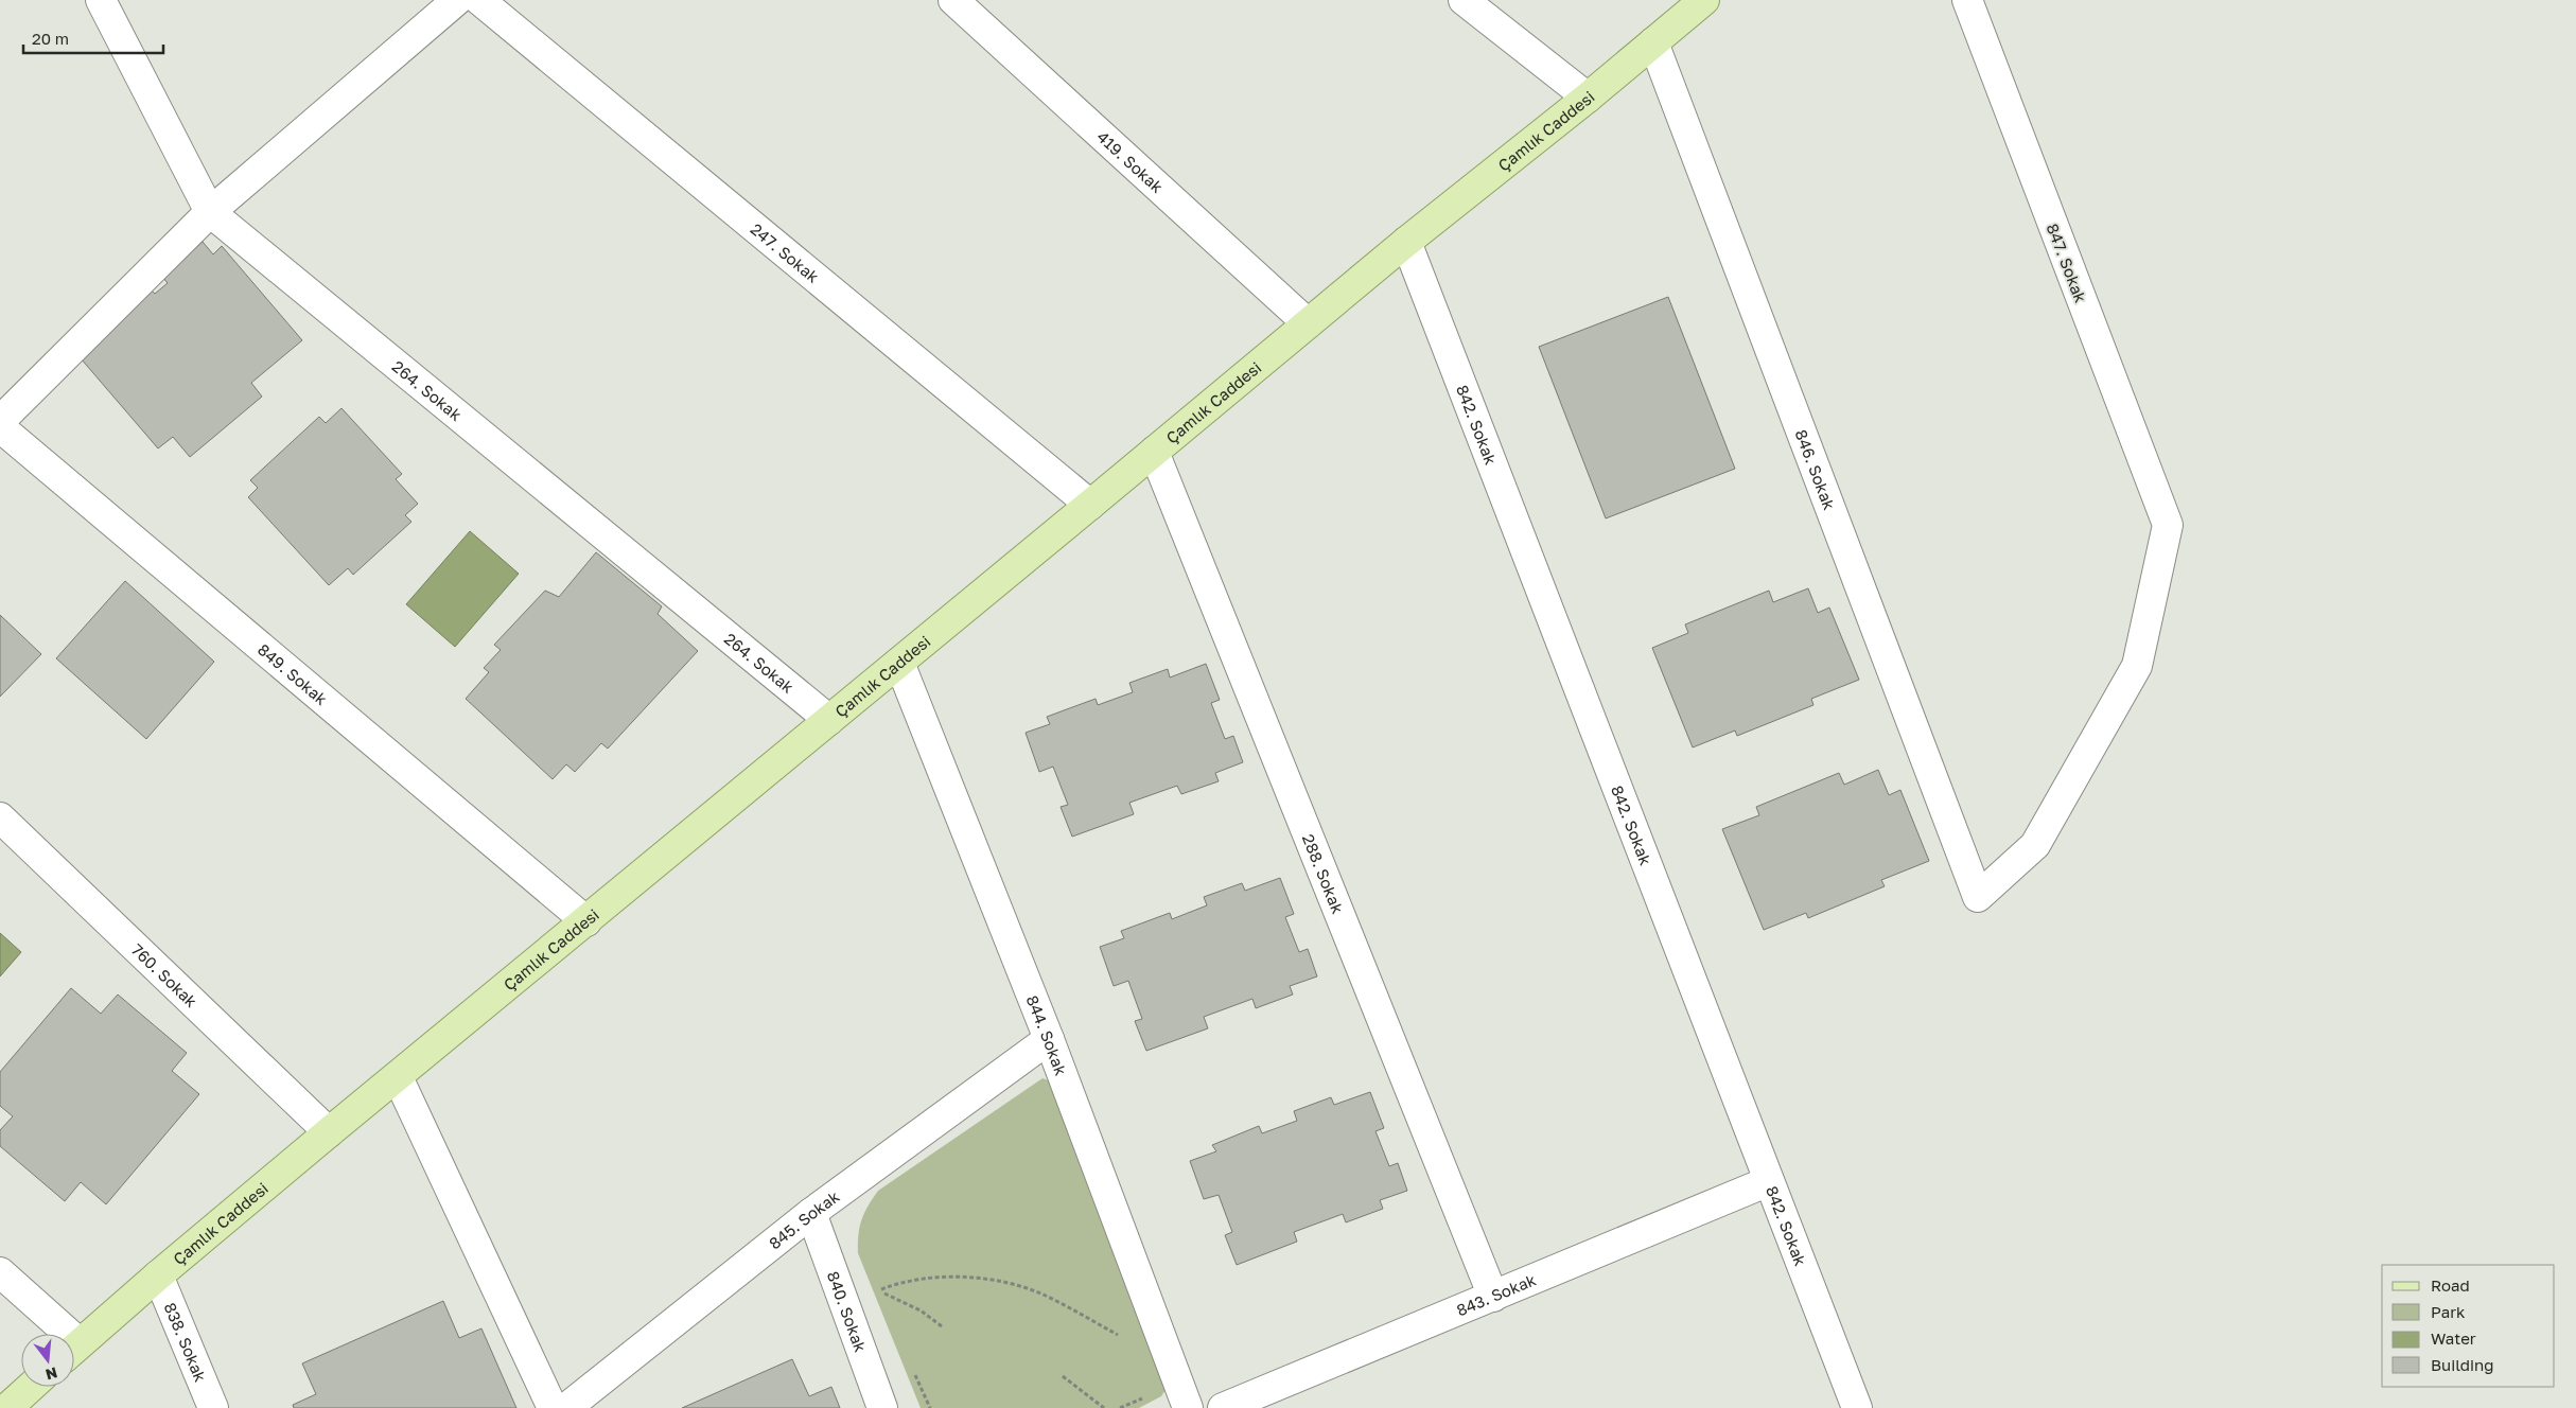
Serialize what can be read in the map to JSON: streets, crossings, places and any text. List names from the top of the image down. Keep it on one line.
{"streets":{"main road":["Çamlık Caddesi"],"street":["419. Sokak","247. Sokak","847. Sokak","264. Sokak","842. Sokak","846. Sokak","849. Sokak","288. Sokak","760. Sokak","844. Sokak","845. Sokak","843. Sokak","840. Sokak","838. Sokak"]},"crossings":[["Çamlık Caddesi","419. Sokak"],["Çamlık Caddesi","247. Sokak"],["Çamlık Caddesi","264. Sokak"],["Çamlık Caddesi","842. Sokak"],["Çamlık Caddesi","846. Sokak"],["Çamlık Caddesi","849. Sokak"],["Çamlık Caddesi","288. Sokak"],["Çamlık Caddesi","760. Sokak"],["Çamlık Caddesi","844. Sokak"],["Çamlık Caddesi","838. Sokak"],["847. Sokak","846. Sokak"],["842. Sokak","843. Sokak"],["288. Sokak","843. Sokak"],["844. Sokak","845. Sokak"],["845. Sokak","840. Sokak"]],"legend":["Road","Park","Water","Building"],"scale_bar":"20 m","north":"bottom"}
